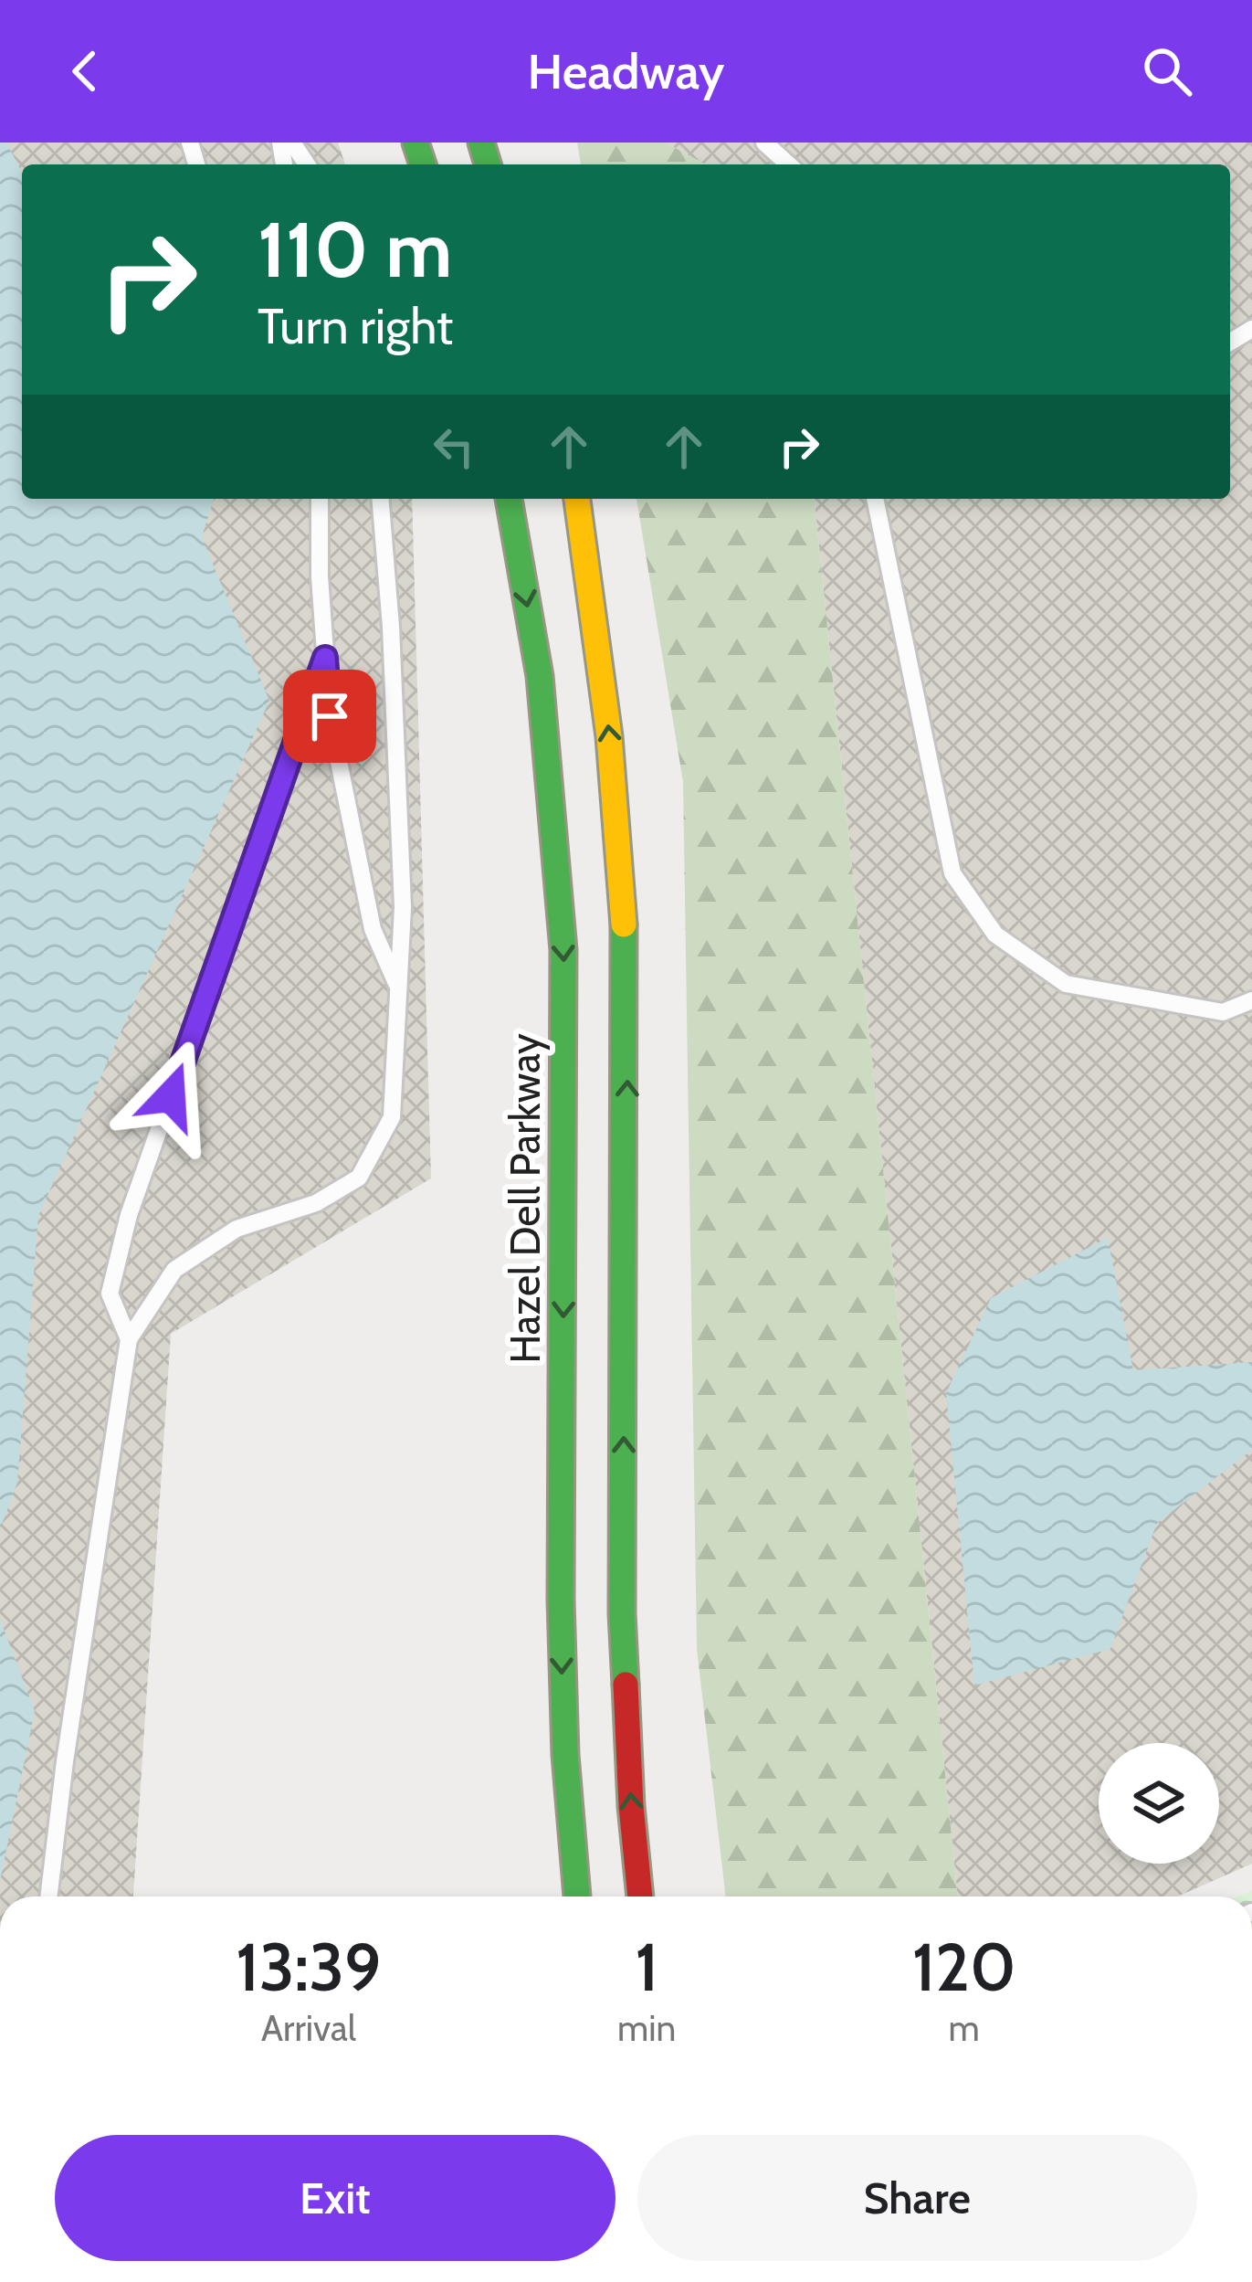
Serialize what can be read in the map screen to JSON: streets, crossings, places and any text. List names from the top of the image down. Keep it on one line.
{"streets":{"main road":["Hazel Dell Parkway"]},"page":{"header":"Headway","turn":["110 m","Turn right"],"eta":["13:39","Arrival","1","min","120","m"],"buttons":["Exit","Share"]}}
